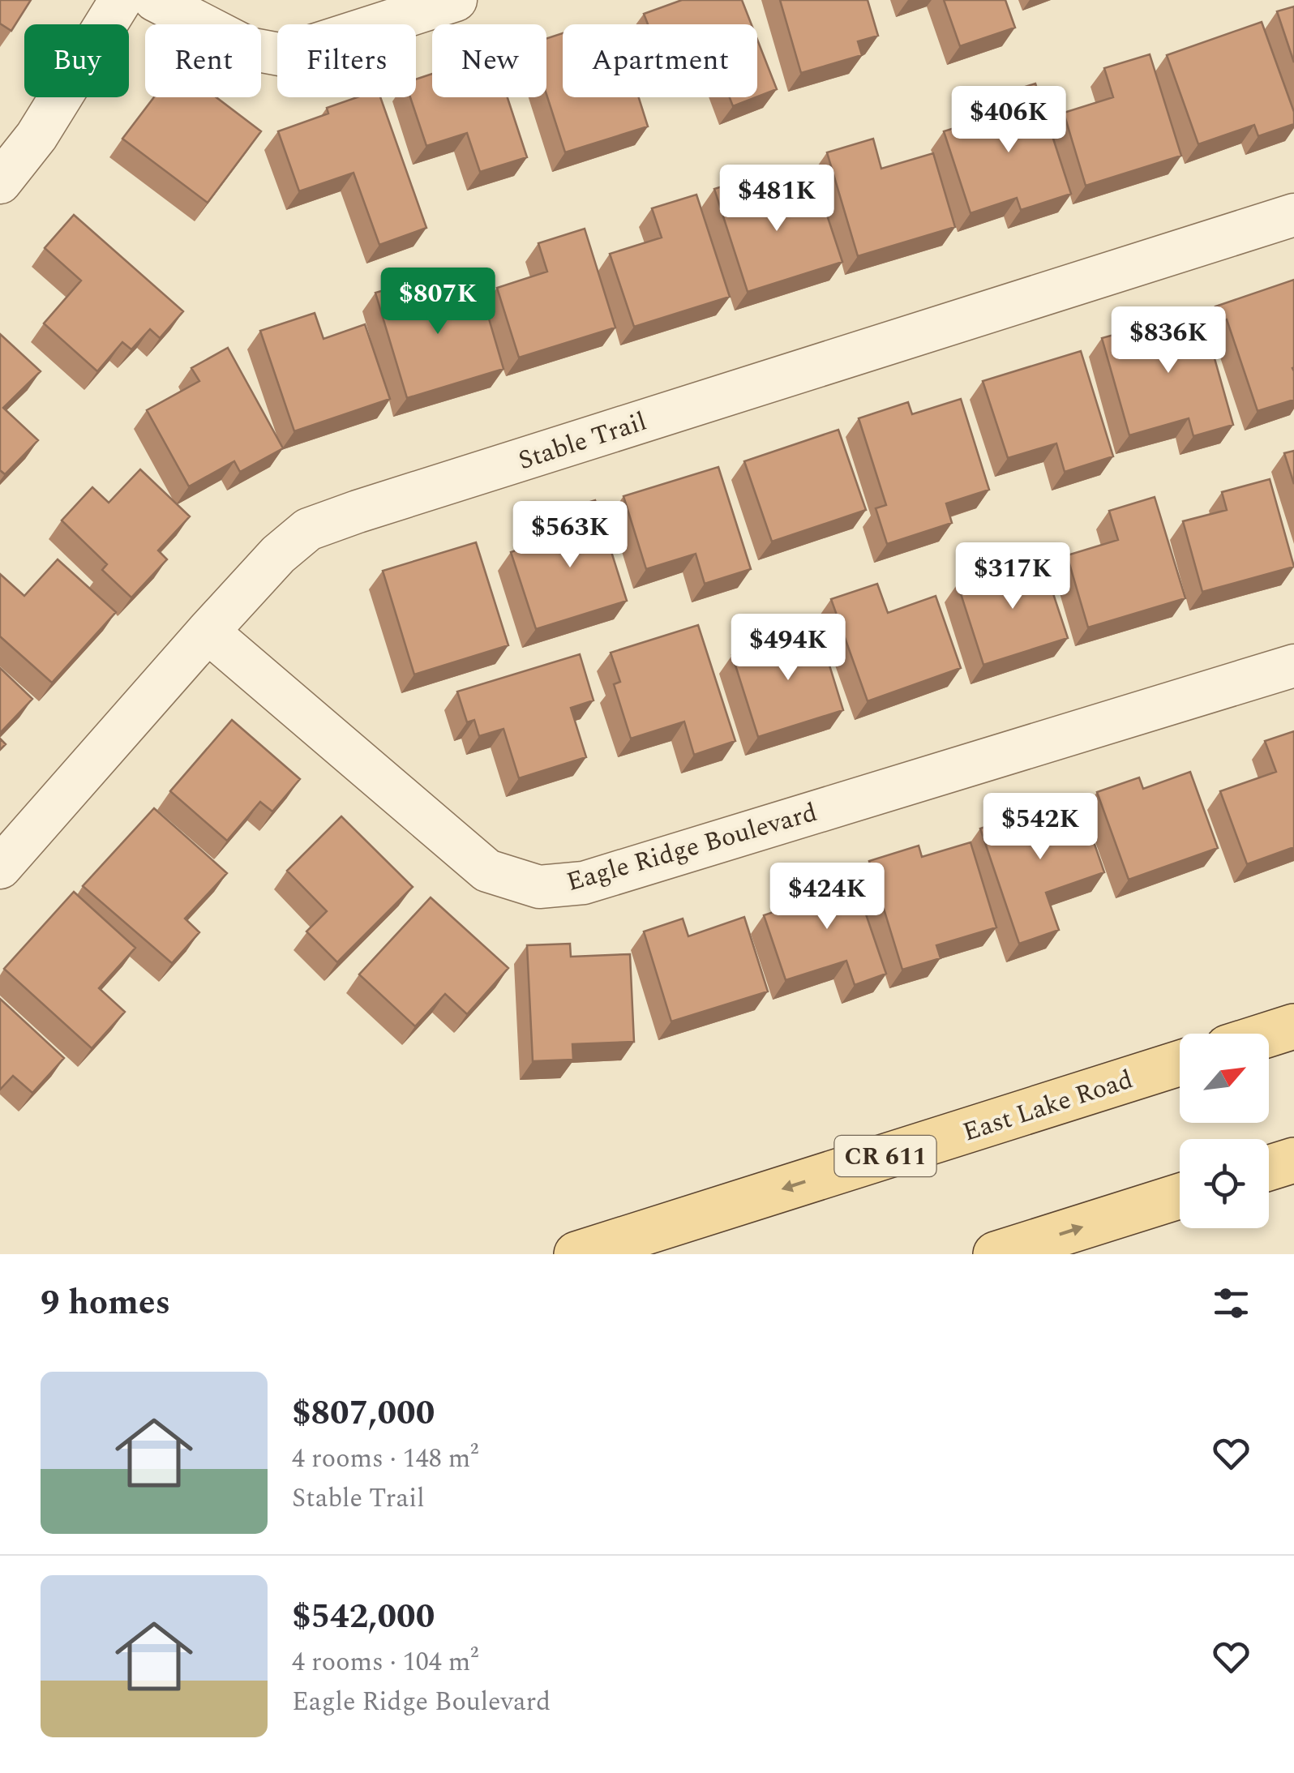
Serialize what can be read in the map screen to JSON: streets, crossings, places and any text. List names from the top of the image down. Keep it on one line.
{"streets":{"main road":["East Lake Road","CR 611"],"street":["Stable Trail","Eagle Ridge Boulevard"]},"crossings":[["Stable Trail","Eagle Ridge Boulevard"]],"north":"top right","page":{"chip":["Buy","Rent","Filters","New","Apartment"],"price":["$406K","$481K","$807K","$836K","$563K","$317K","$494K","$542K","$424K"],"heading":"9 homes","list":[{"name":"$807,000","note":"4 rooms · 148 m² · Stable Trail"},{"name":"$542,000","note":"4 rooms · 104 m² · Eagle Ridge Boulevard"}]}}
